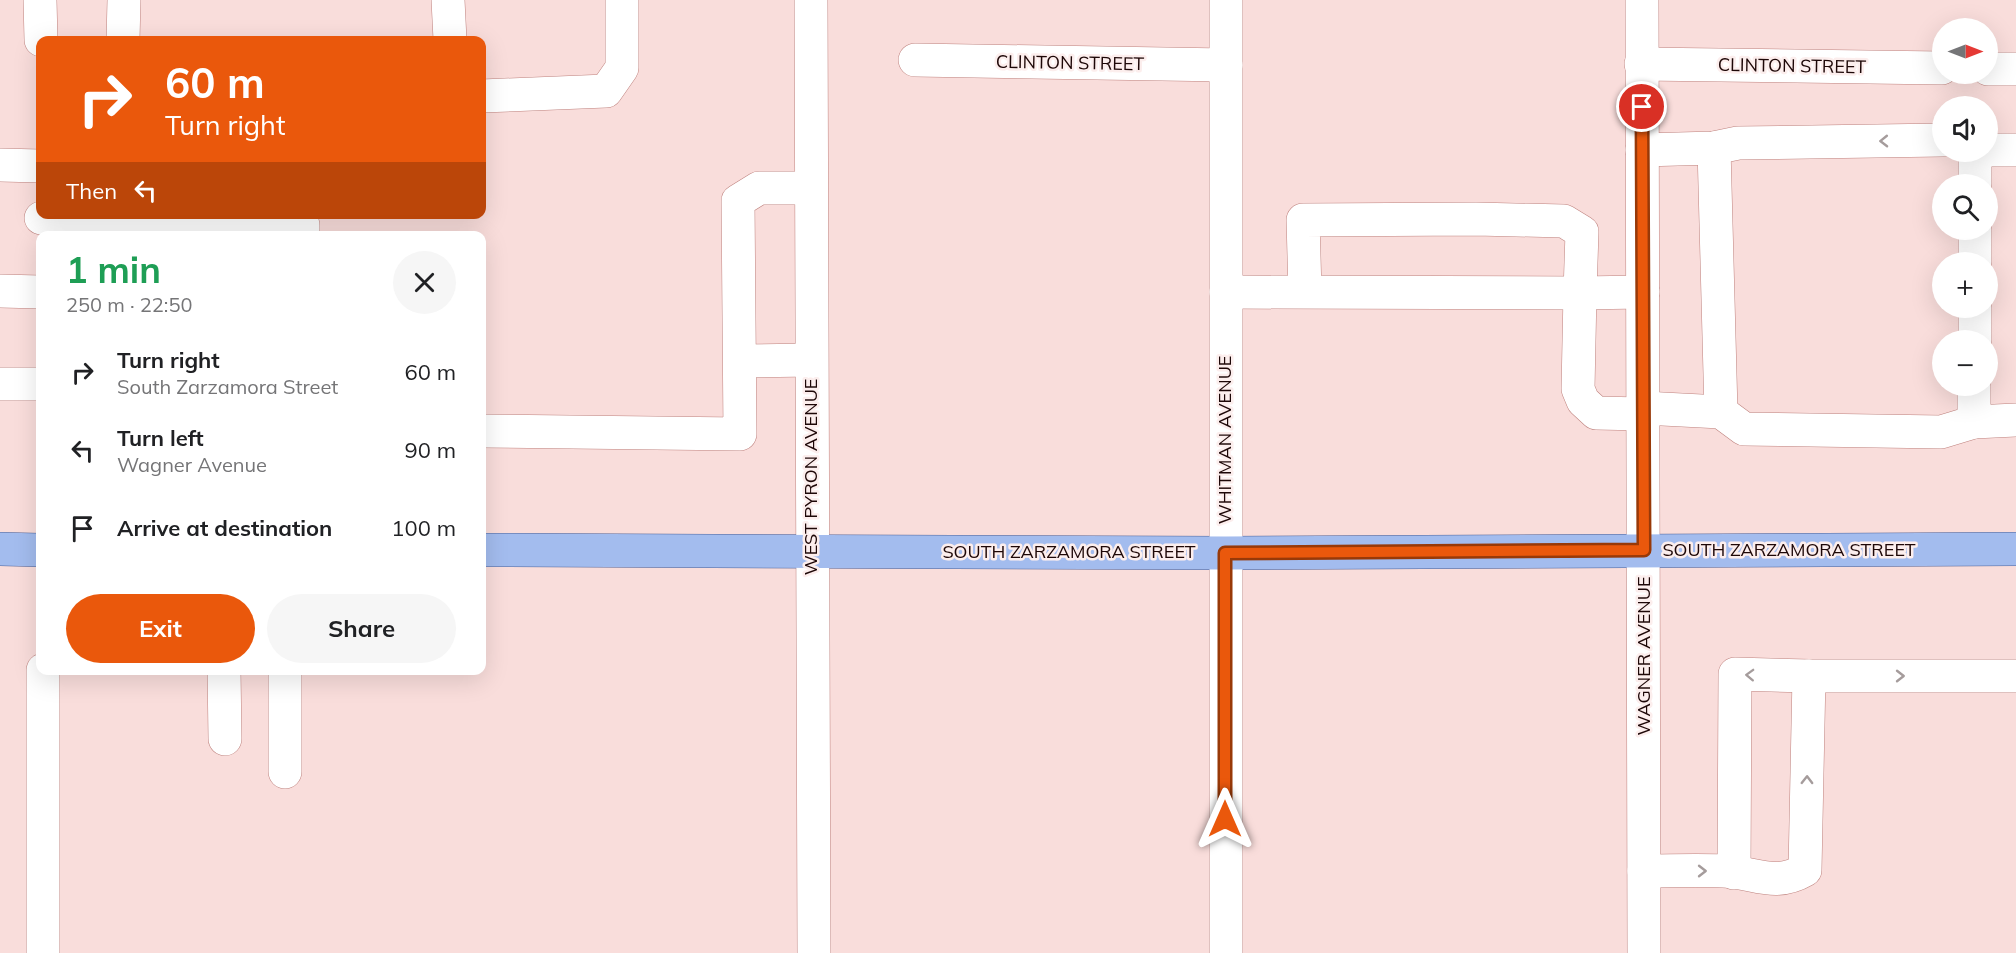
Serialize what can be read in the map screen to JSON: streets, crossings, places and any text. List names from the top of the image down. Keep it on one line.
{"streets":{"main road":["SOUTH ZARZAMORA STREET"],"street":["CLINTON STREET","WHITMAN AVENUE","WEST PYRON AVENUE","WAGNER AVENUE"]},"crossings":[["CLINTON STREET","WHITMAN AVENUE"],["CLINTON STREET","WAGNER AVENUE"],["WHITMAN AVENUE","SOUTH ZARZAMORA STREET"],["WEST PYRON AVENUE","SOUTH ZARZAMORA STREET"],["SOUTH ZARZAMORA STREET","WAGNER AVENUE"]],"north":"right","page":{"map_buttons":["+","−"],"turn":["60 m","Turn right"],"then":"Then","heading":["1 min","250 m · 22:50"],"list":[{"name":"Turn right","note":"South Zarzamora Street","value":"60 m"},{"name":"Turn left","note":"Wagner Avenue","value":"90 m"},{"name":"Arrive at destination","value":"100 m"}],"buttons":["Exit","Share"]}}
